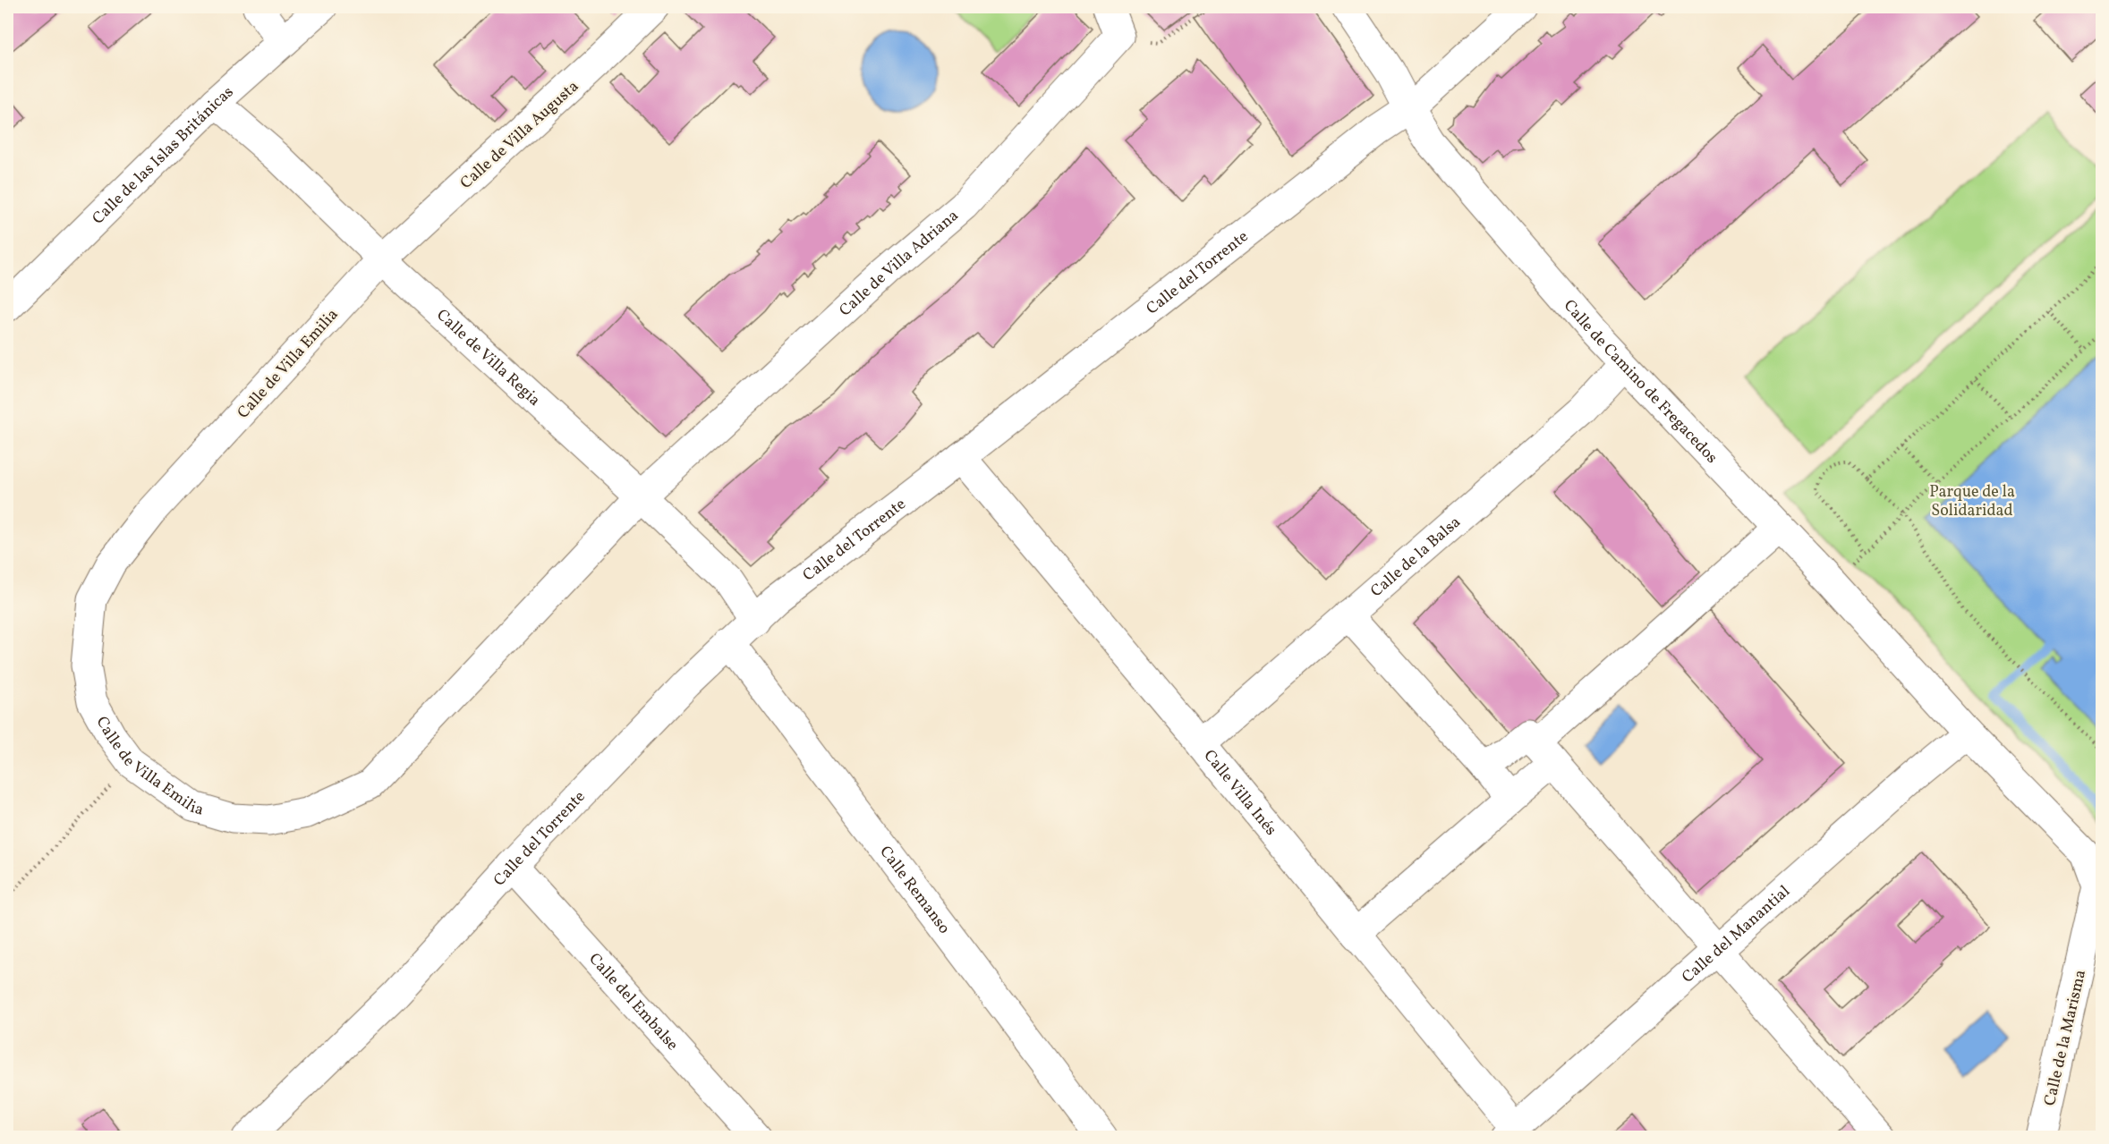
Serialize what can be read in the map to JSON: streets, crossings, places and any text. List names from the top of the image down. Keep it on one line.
{"streets":{"street":["Calle de Villa Augusta","Calle de las Islas Británicas","Calle de Villa Adriana","Calle del Torrente","Calle de Villa Regia","Calle de Villa Emilia","Calle de Camino de Fregacedos","Calle de la Balsa","Calle Villa Inés","Calle Remanso","Calle del Manantial","Calle del Embalse","Calle de la Marisma"]},"crossings":[["Calle de Villa Augusta","Calle de Villa Regia"],["Calle de Villa Augusta","Calle de Villa Emilia"],["Calle de las Islas Británicas","Calle de Villa Regia"],["Calle de Villa Adriana","Calle de Villa Regia"],["Calle de Villa Adriana","Calle de Villa Emilia"],["Calle del Torrente","Calle de Villa Regia"],["Calle del Torrente","Calle de Camino de Fregacedos"],["Calle del Torrente","Calle Villa Inés"],["Calle del Torrente","Calle Remanso"],["Calle del Torrente","Calle del Embalse"],["Calle de Villa Regia","Calle de Villa Emilia"],["Calle de Camino de Fregacedos","Calle de la Balsa"],["Calle de Camino de Fregacedos","Calle del Manantial"],["Calle de Camino de Fregacedos","Calle de la Marisma"],["Calle de la Balsa","Calle Villa Inés"],["Calle Villa Inés","Calle del Manantial"],["Calle del Manantial","Calle de la Marisma"]],"parks":["Parque de la Solidaridad"]}
